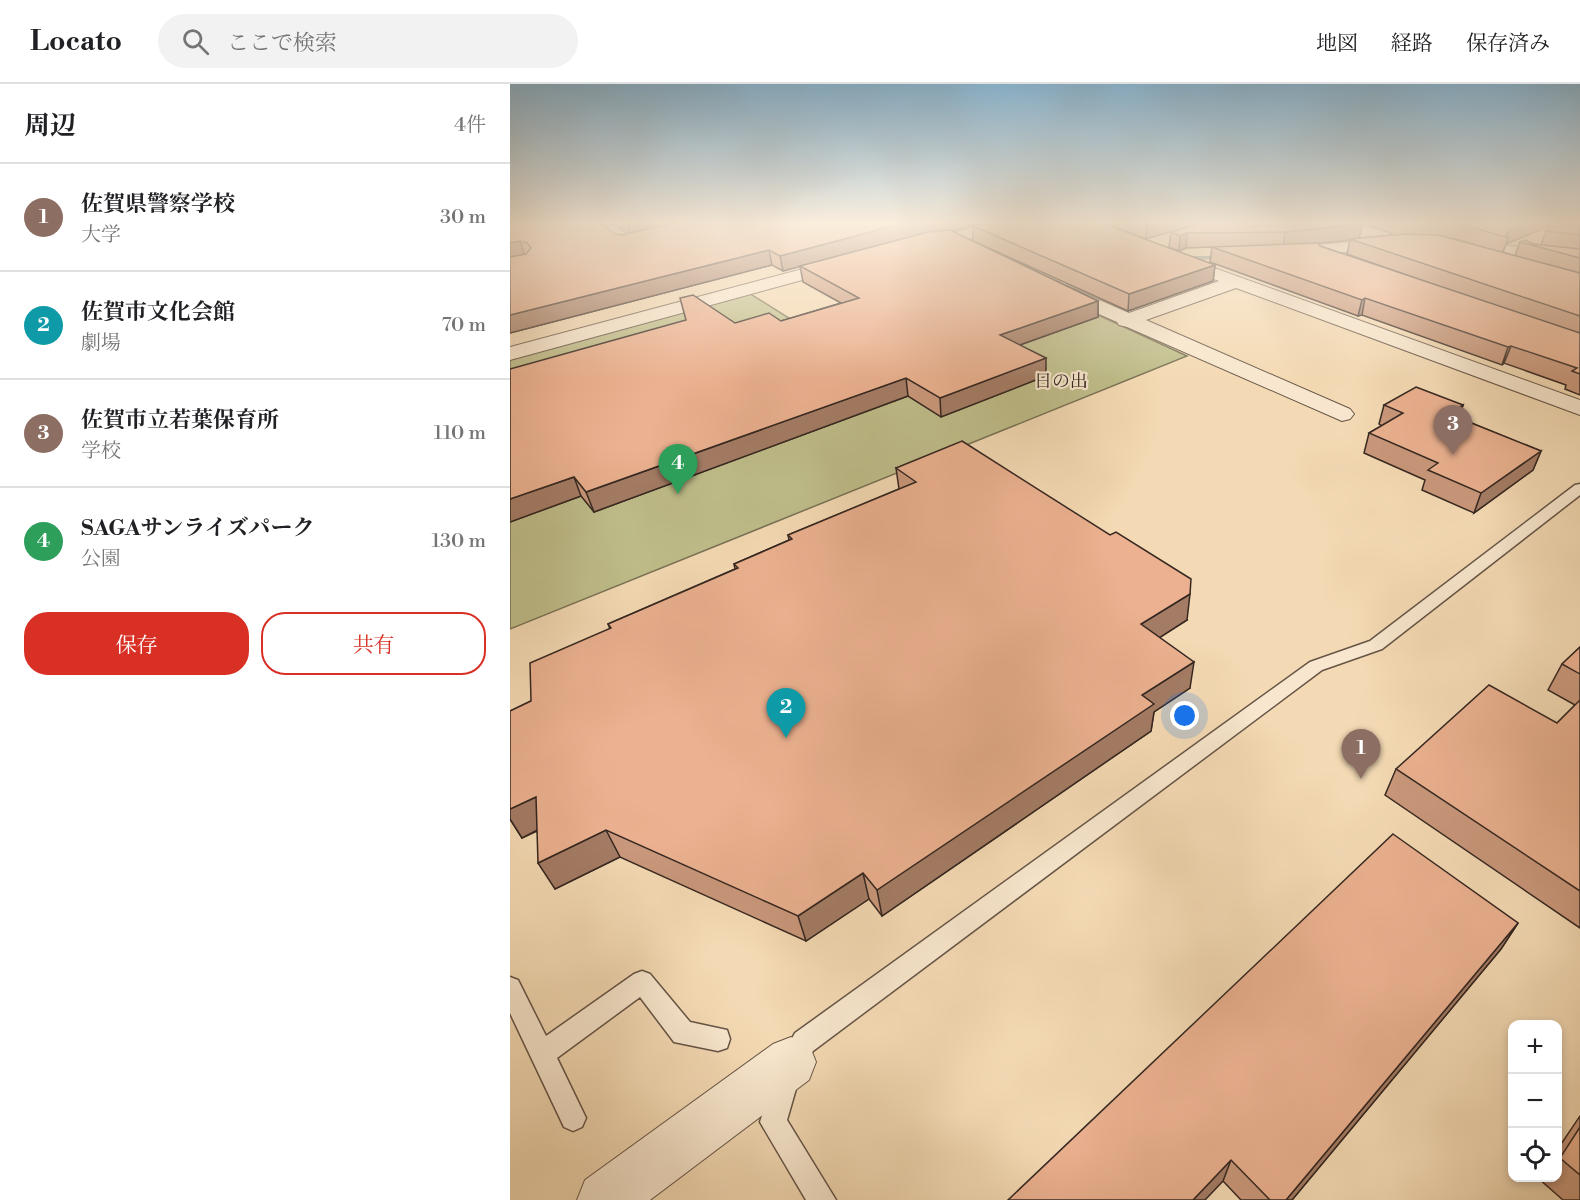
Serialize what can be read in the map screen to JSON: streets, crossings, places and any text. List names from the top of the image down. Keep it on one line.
{"districts":["日の出"],"page":{"header":"Locato","search":"ここで検索","nav":["地図","経路","保存済み"],"heading":["周辺","4件"],"list":[{"mark":"1","name":"佐賀県警察学校","note":"大学","value":"30 m"},{"mark":"2","name":"佐賀市文化会館","note":"劇場","value":"70 m"},{"mark":"3","name":"佐賀市立若葉保育所","note":"学校","value":"110 m"},{"mark":"4","name":"SAGAサンライズパーク","note":"公園","value":"130 m"}],"pins":["3","4","2","1"],"buttons":["保存","共有"],"map_buttons":["+","−"]}}
